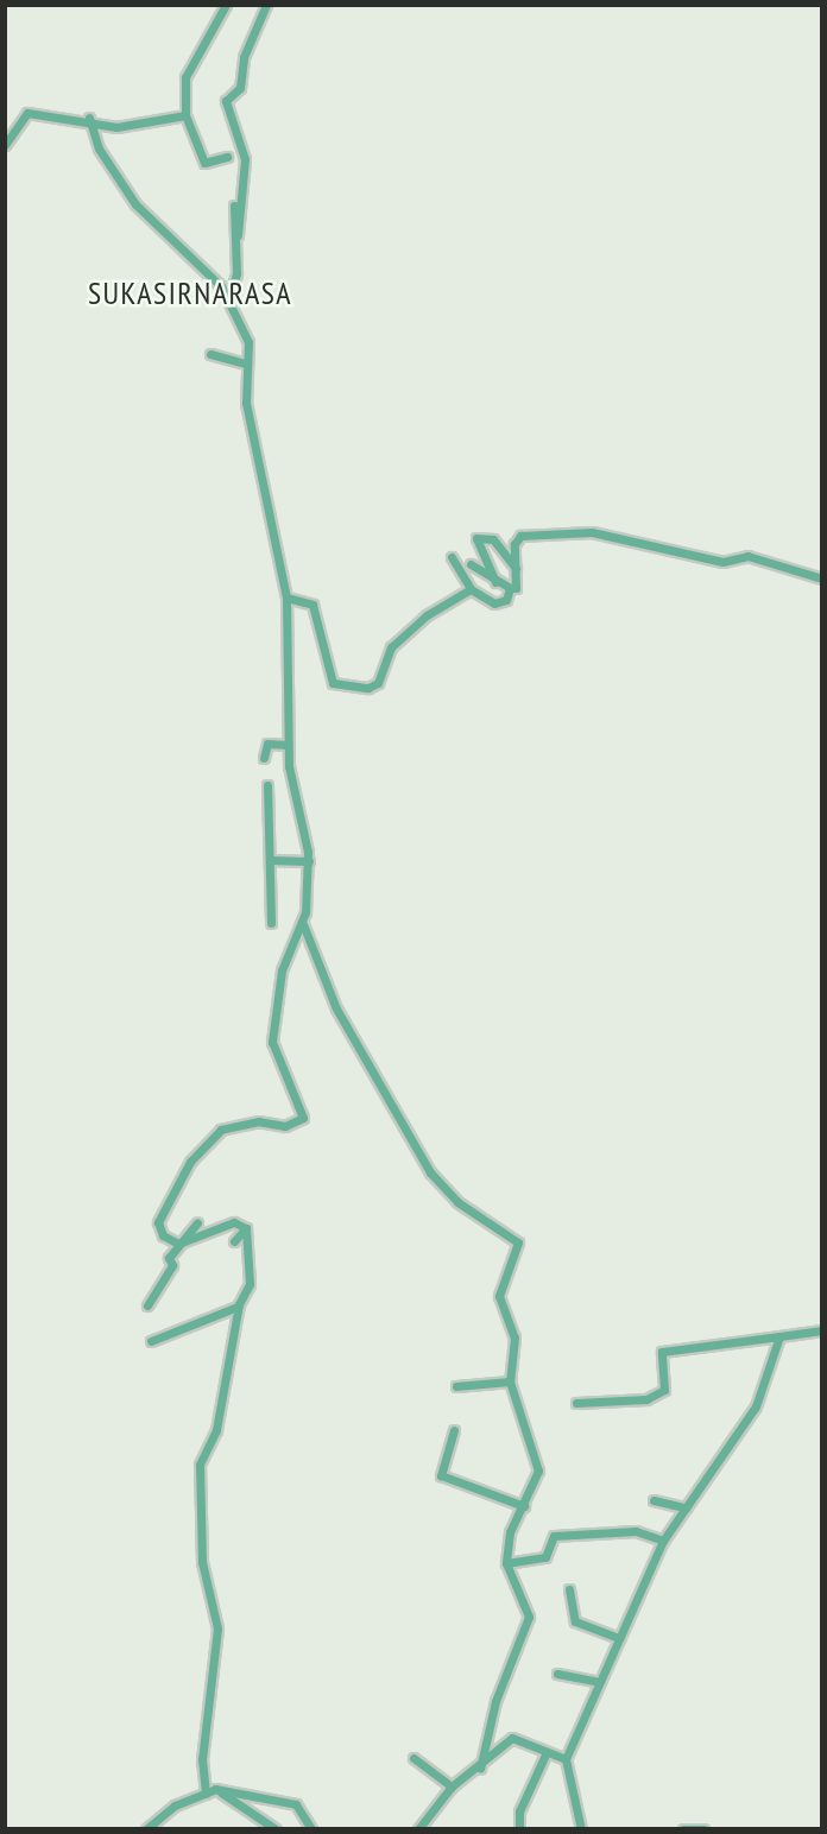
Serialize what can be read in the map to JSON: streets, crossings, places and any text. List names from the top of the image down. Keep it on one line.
{"districts":["SUKASIRNARASA"]}
